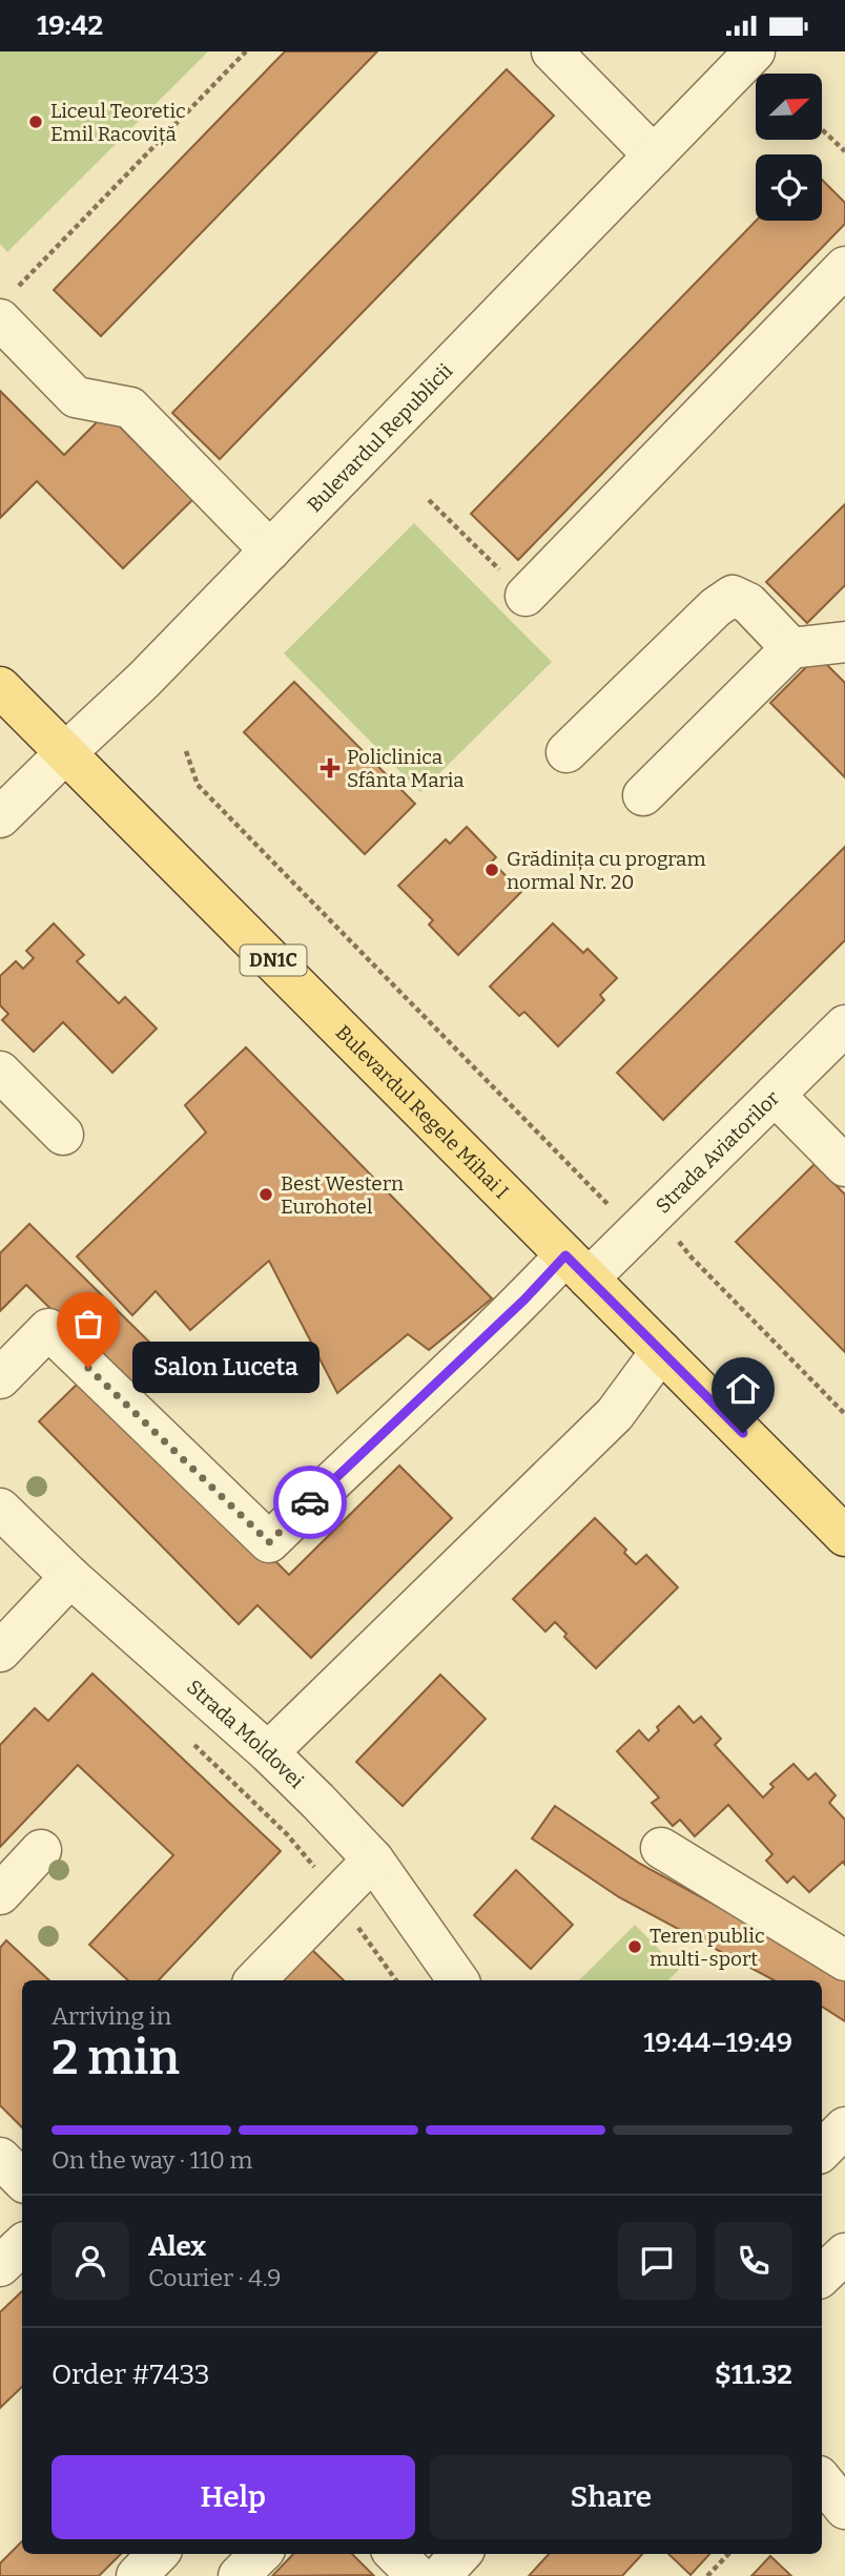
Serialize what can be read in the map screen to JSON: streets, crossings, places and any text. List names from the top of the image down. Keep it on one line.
{"streets":{"main road":["DN1C","Bulevardul Regele Mihai I"],"street":["Bulevardul Republicii","Strada Aviatorilor","Strada Moldovei"]},"crossings":[["Bulevardul Republicii","Bulevardul Regele Mihai I"],["Bulevardul Regele Mihai I","Strada Aviatorilor"]],"places":{"other":["Liceul Teoretic Emil Racoviță","Grădinița cu program normal Nr. 20","Best Western Eurohotel","Salon Luceta","Teren public multi-sport"],"health":["Policlinica Sfânta Maria"]},"north":"top right","page":{"status":"19:42","bubble":"Salon Luceta","heading":["2 min","Arriving in","19:44–19:49"],"panel":["Alex","Courier · 4.9","Order #7433","$11.32"],"bar":"On the way · 110 m","buttons":["Help","Share"]}}
